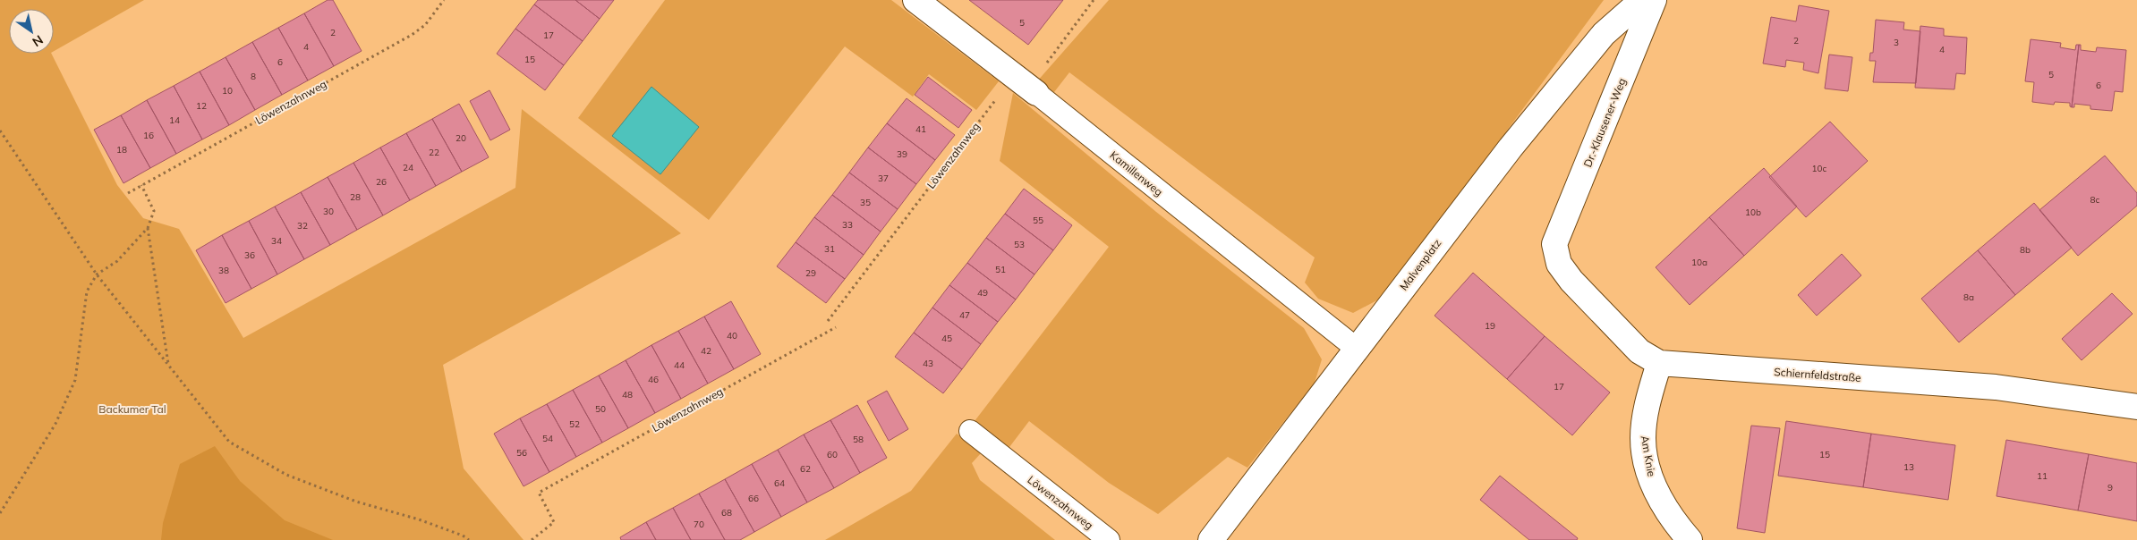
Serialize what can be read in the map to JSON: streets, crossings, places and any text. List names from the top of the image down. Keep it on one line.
{"streets":{"street":["Dr.-Klausener-Weg","Kamillenweg","Malvenplatz","Schiernfeldstraße","Am Knie"],"lane":["Löwenzahnweg"]},"crossings":[["Löwenzahnweg","Kamillenweg"],["Dr.-Klausener-Weg","Schiernfeldstraße"],["Kamillenweg","Malvenplatz"],["Schiernfeldstraße","Am Knie"]],"parks":["Backumer Tal"],"house_numbers":["5","2","17","2","3","4","4","15","6","5","8","6","10","12","14","41","16","20","18","22","39","24","10c","37","26","28","8c","35","30","10b","55","33","32","34","53","31","8b","36","10a","51","38","29","49","8a","47","19","40","45","42","43","44","46","17","48","50","52","54","58","56","60","15","13","62","11","64","9","66","68","70"],"north":"bottom right"}
